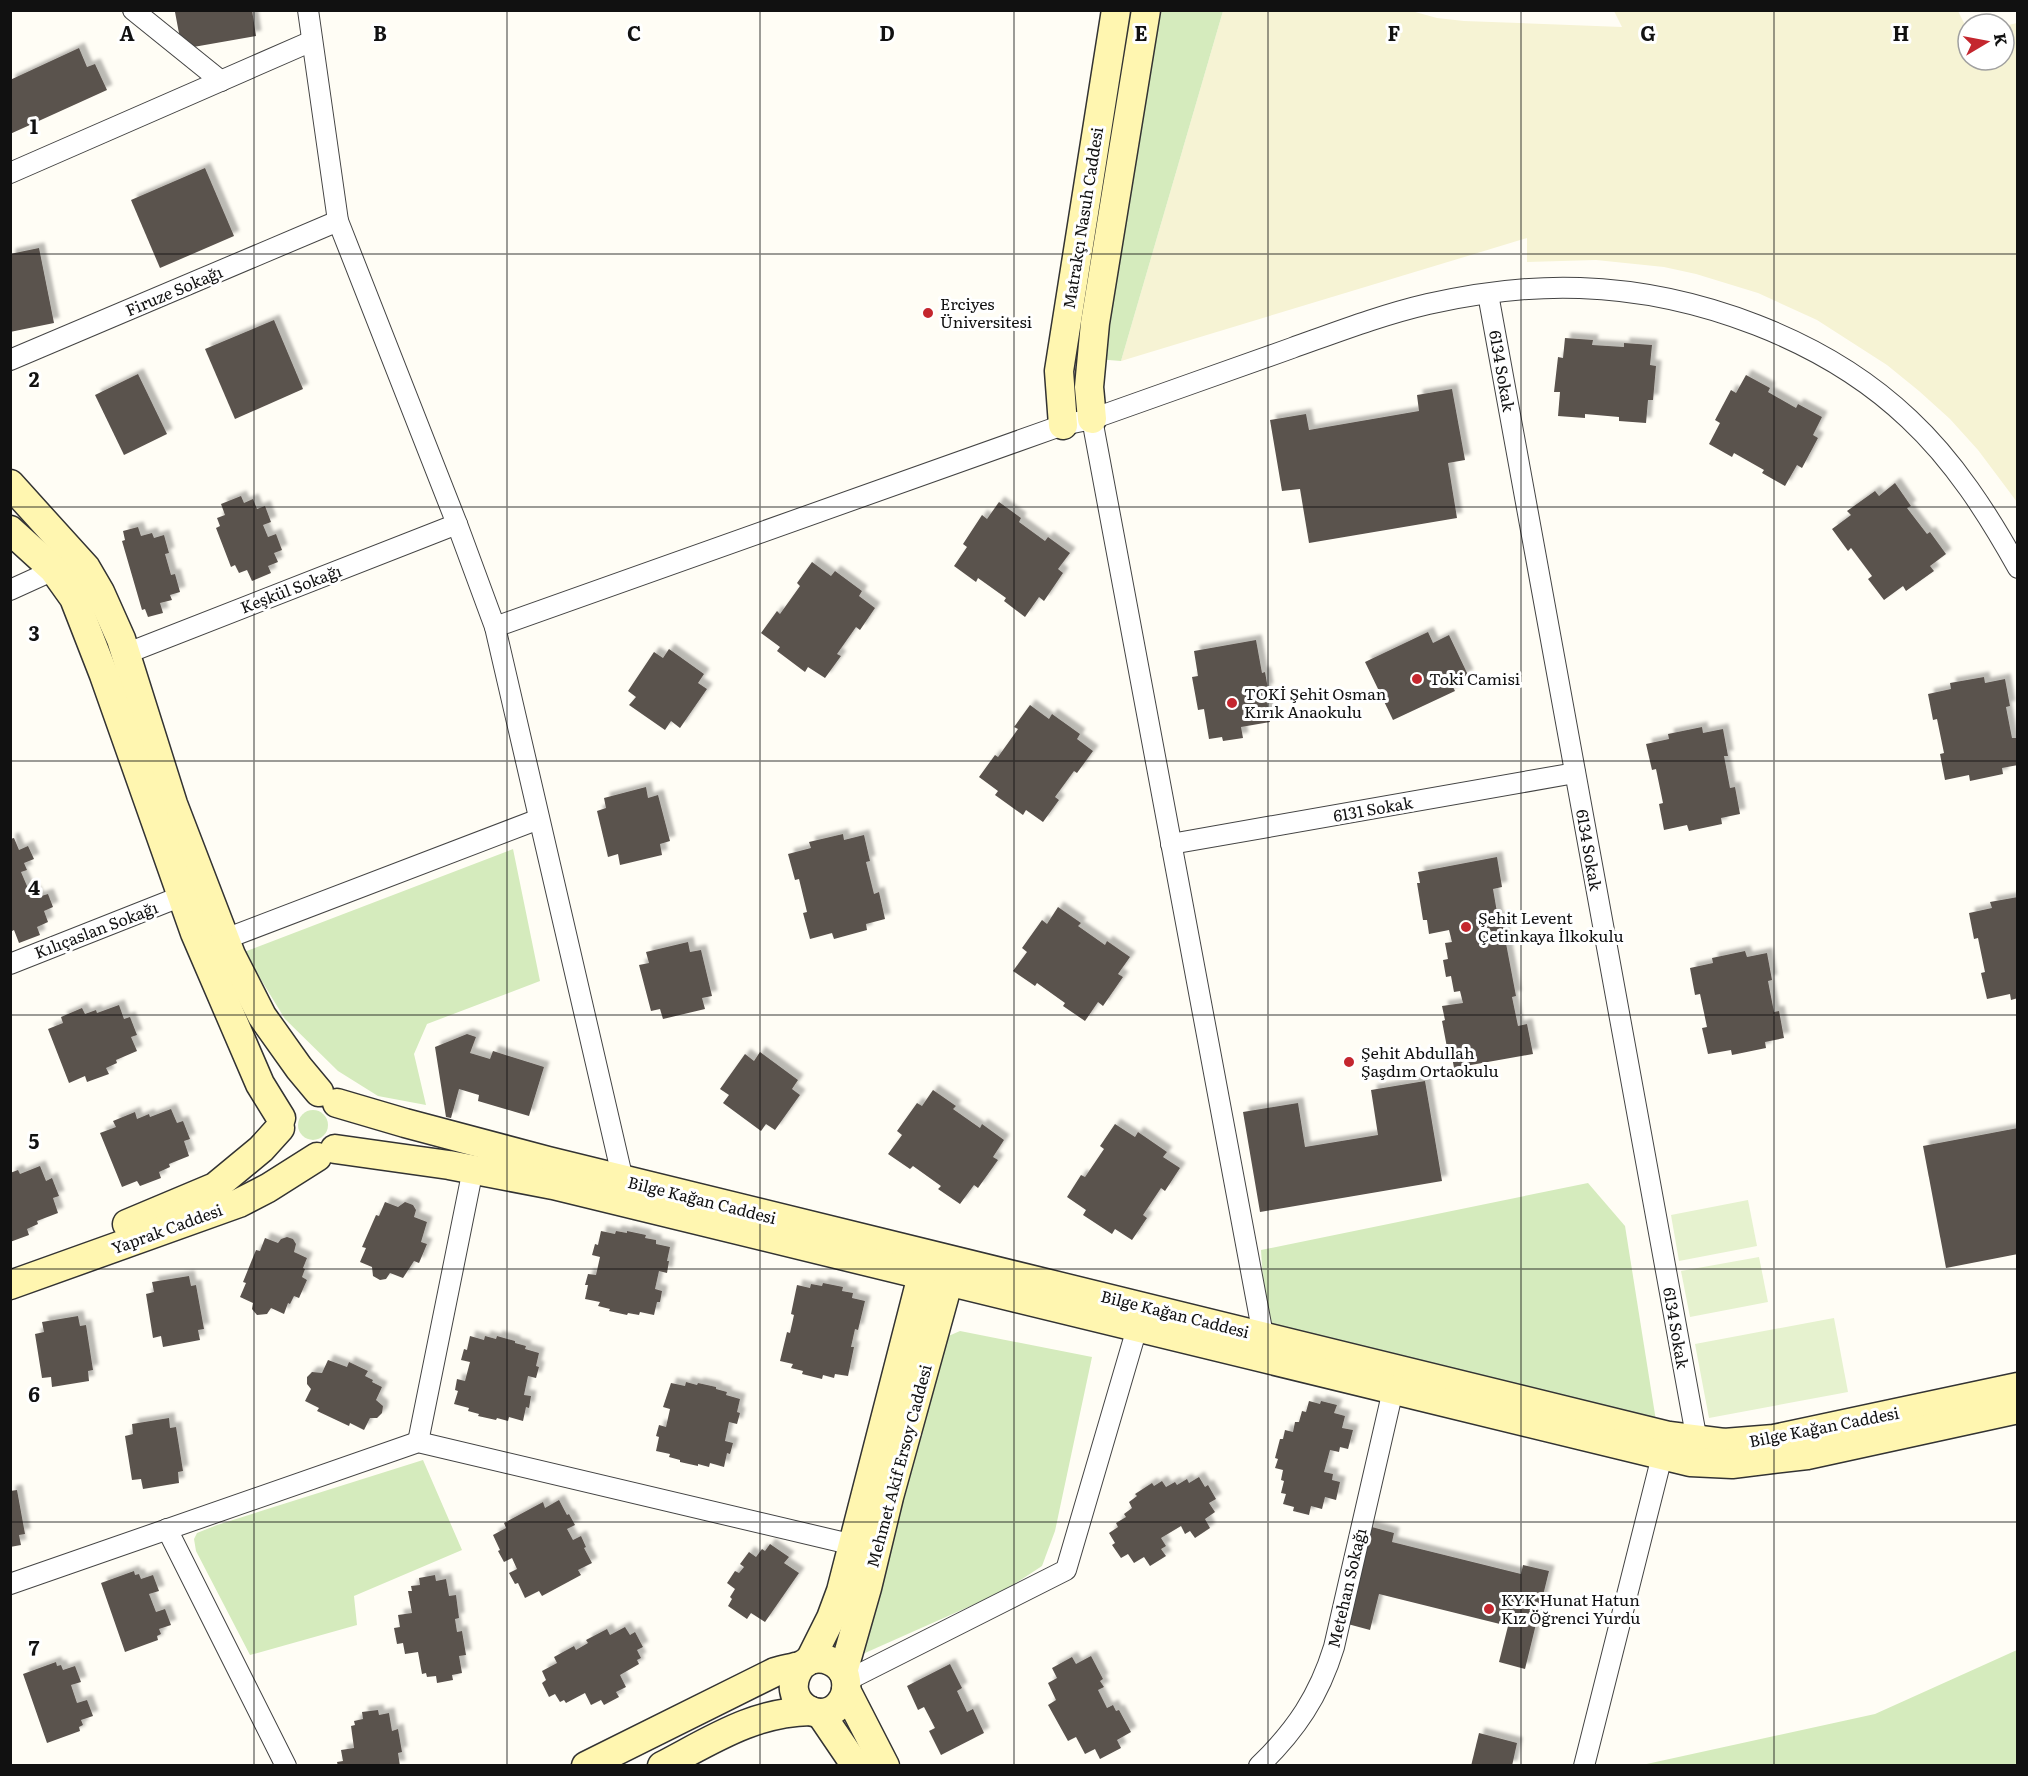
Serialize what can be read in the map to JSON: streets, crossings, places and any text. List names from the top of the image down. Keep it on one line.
{"streets":{"street":["Matrakçı Nasuh Caddesi","Firuze Sokağı","6134 Sokak","Keşkül Sokağı","6131 Sokak","Kılıçaslan Sokağı","Bilge Kağan Caddesi","Yaprak Caddesi","Mehmet Akif Ersoy Caddesi","Metehan Sokağı"]},"crossings":[["6134 Sokak","6131 Sokak"],["6134 Sokak","Bilge Kağan Caddesi"],["Bilge Kağan Caddesi","Yaprak Caddesi"],["Bilge Kağan Caddesi","Mehmet Akif Ersoy Caddesi"],["Bilge Kağan Caddesi","Metehan Sokağı"]],"places":["Erciyes Üniversitesi","Toki Camisi","TOKİ Şehit Osman Kırık Anaokulu","Şehit Levent Çetinkaya İlkokulu","Şehit Abdullah Şaşdım Ortaokulu","KYK Hunat Hatun Kız Öğrenci Yurdu"],"north":"right","grid":{"columns":["A","B","C","D","E","F","G","H"],"rows":["1","2","3","4","5","6","7"]}}
